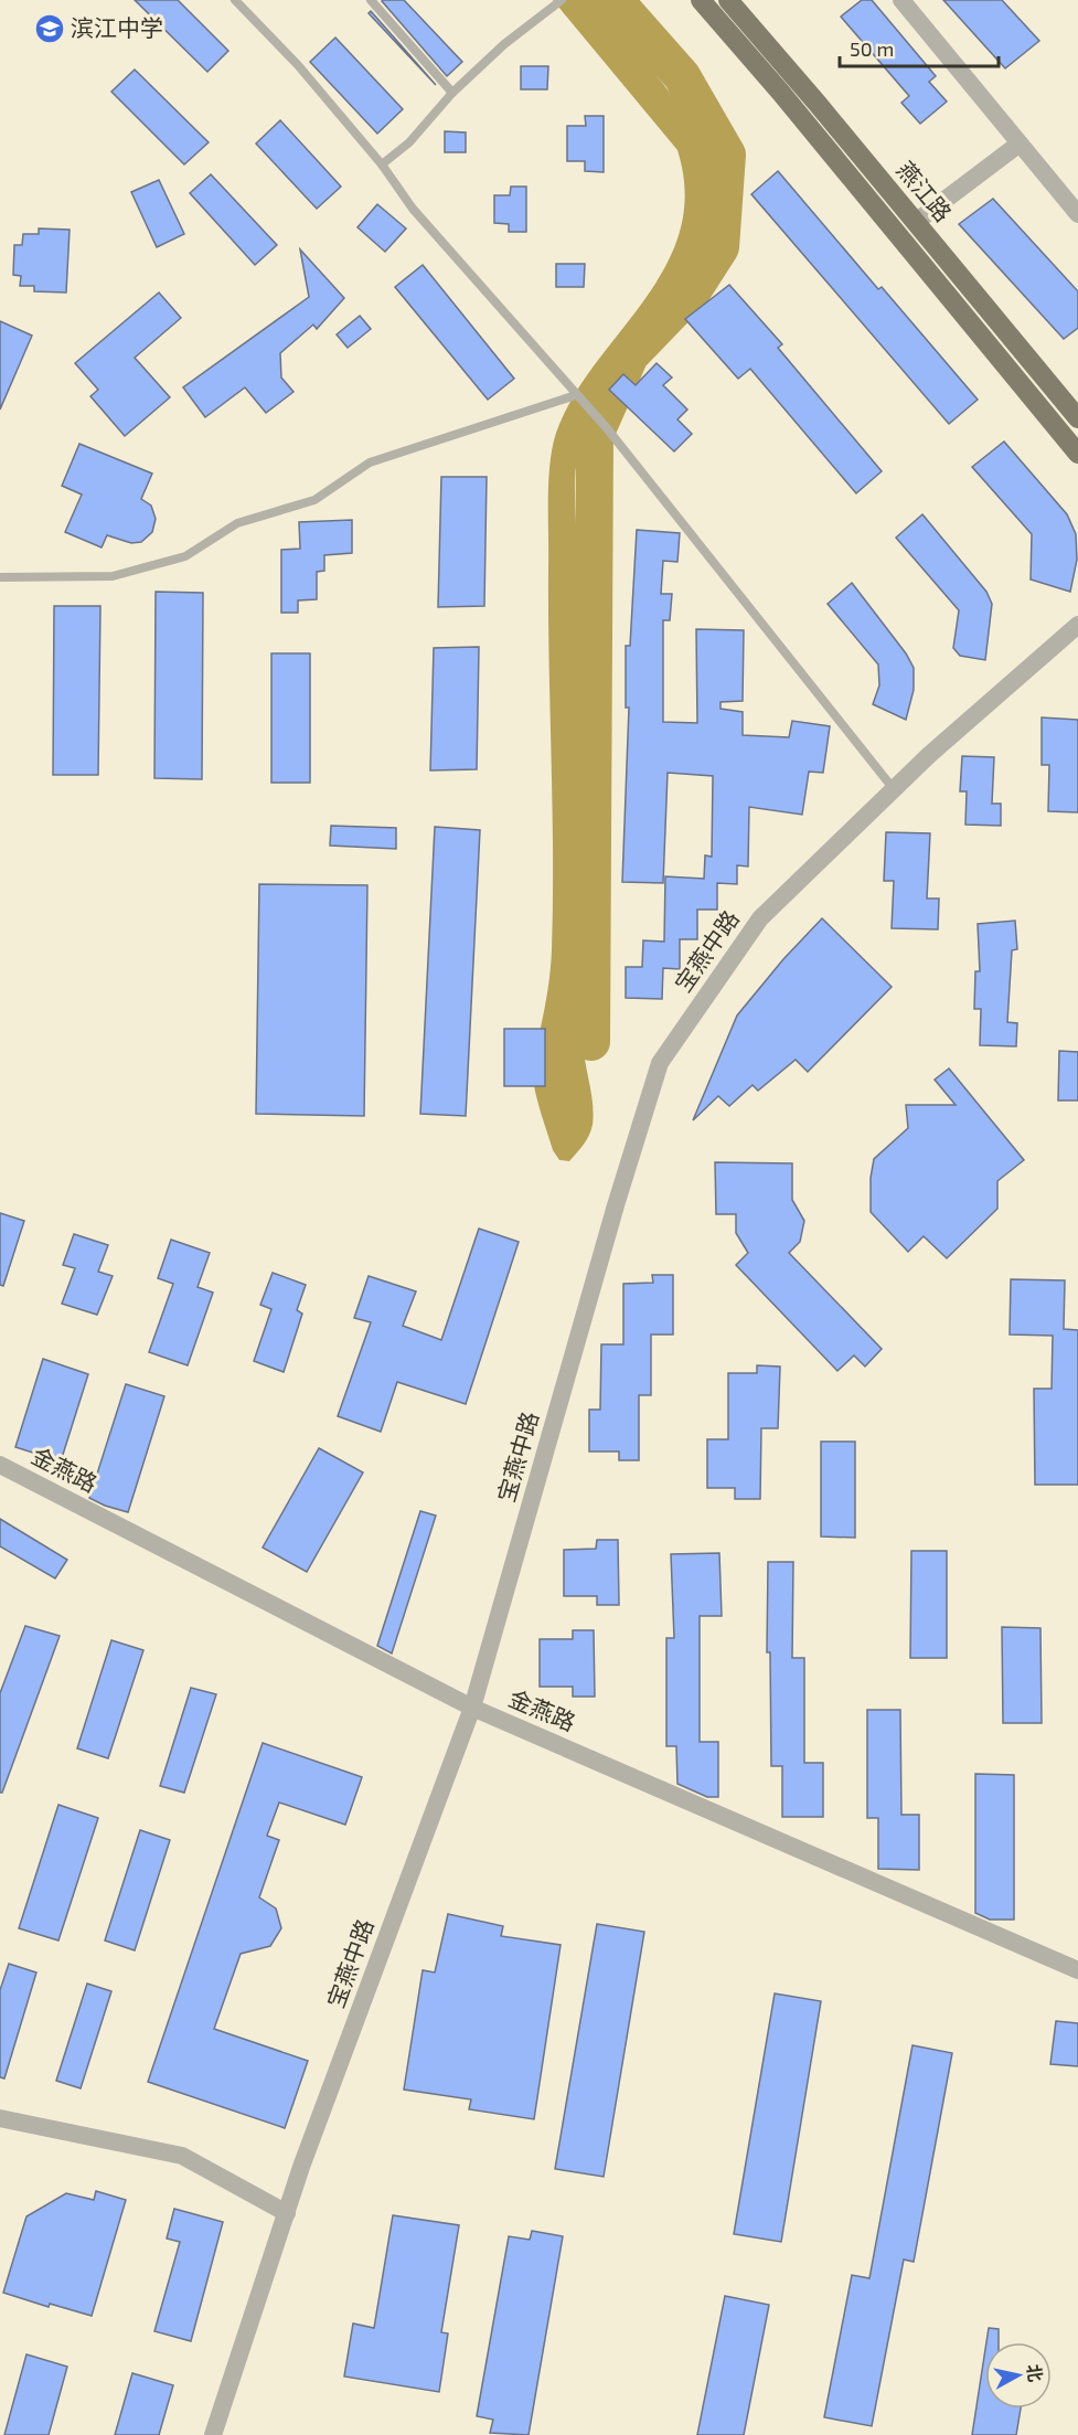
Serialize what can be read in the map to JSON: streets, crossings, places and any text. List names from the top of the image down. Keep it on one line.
{"streets":{"main road":["燕江路"],"street":["宝燕中路","金燕路"]},"crossings":[["宝燕中路","金燕路"]],"places":{"school or university":["滨江中学"]},"scale_bar":"50 m","north":"right"}
